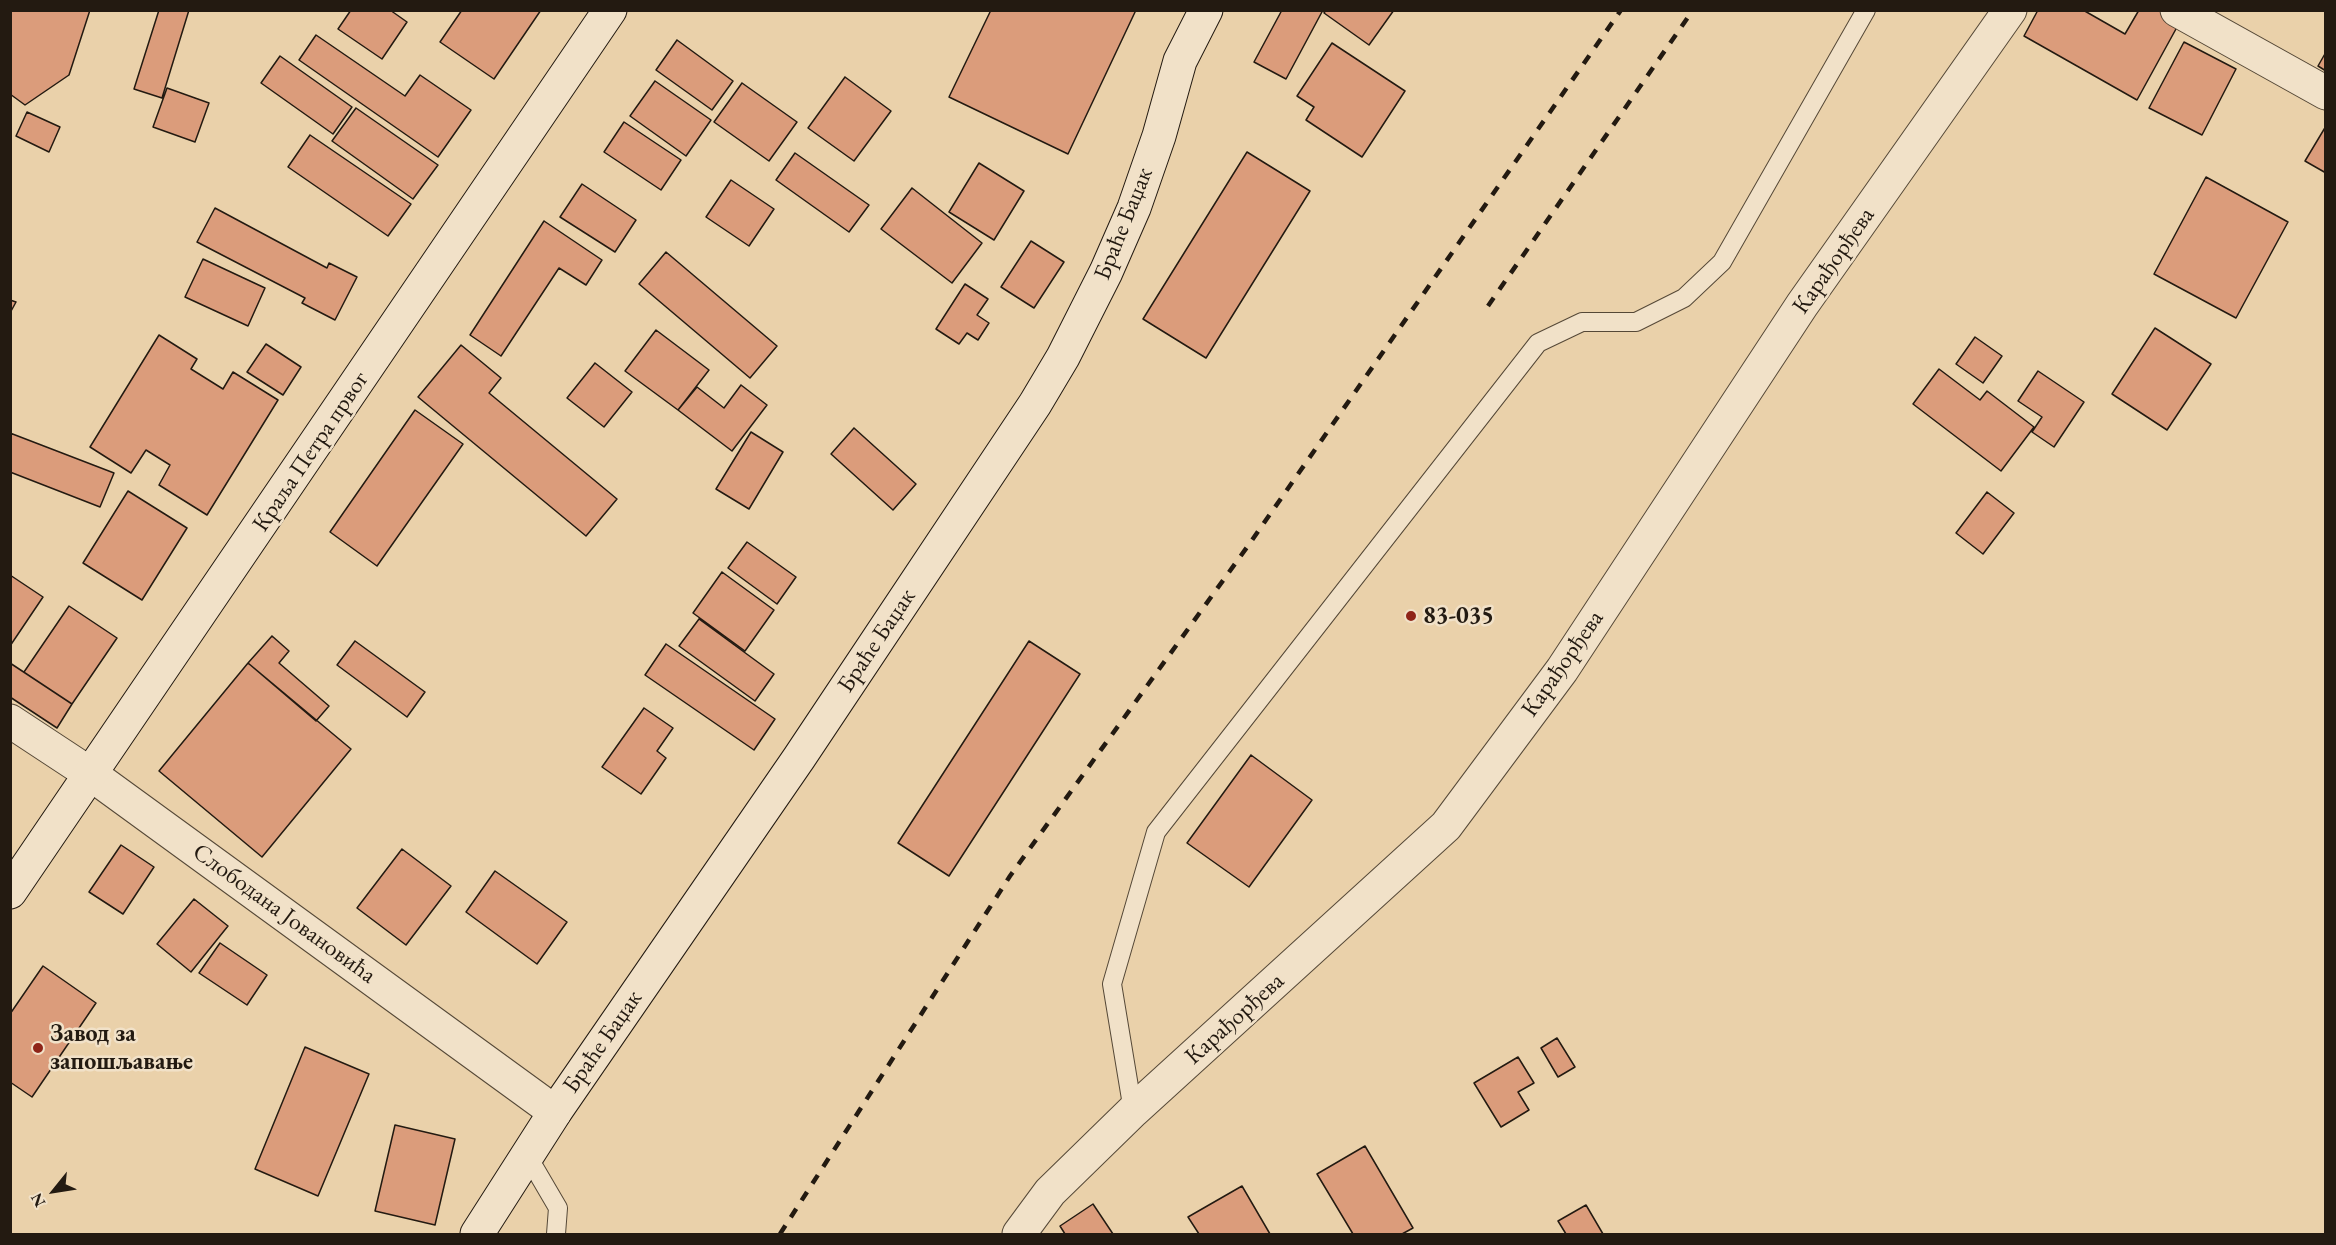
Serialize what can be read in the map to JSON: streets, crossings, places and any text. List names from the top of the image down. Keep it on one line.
{"streets":{"street":["Браће Баџак","Карађорђева","Краља Петра првог","Слободана Јовановића"]},"crossings":[["Браће Баџак","Слободана Јовановића"],["Краља Петра првог","Слободана Јовановића"]],"places":["83-035","Завод за запошљавање"],"north":"bottom left"}
